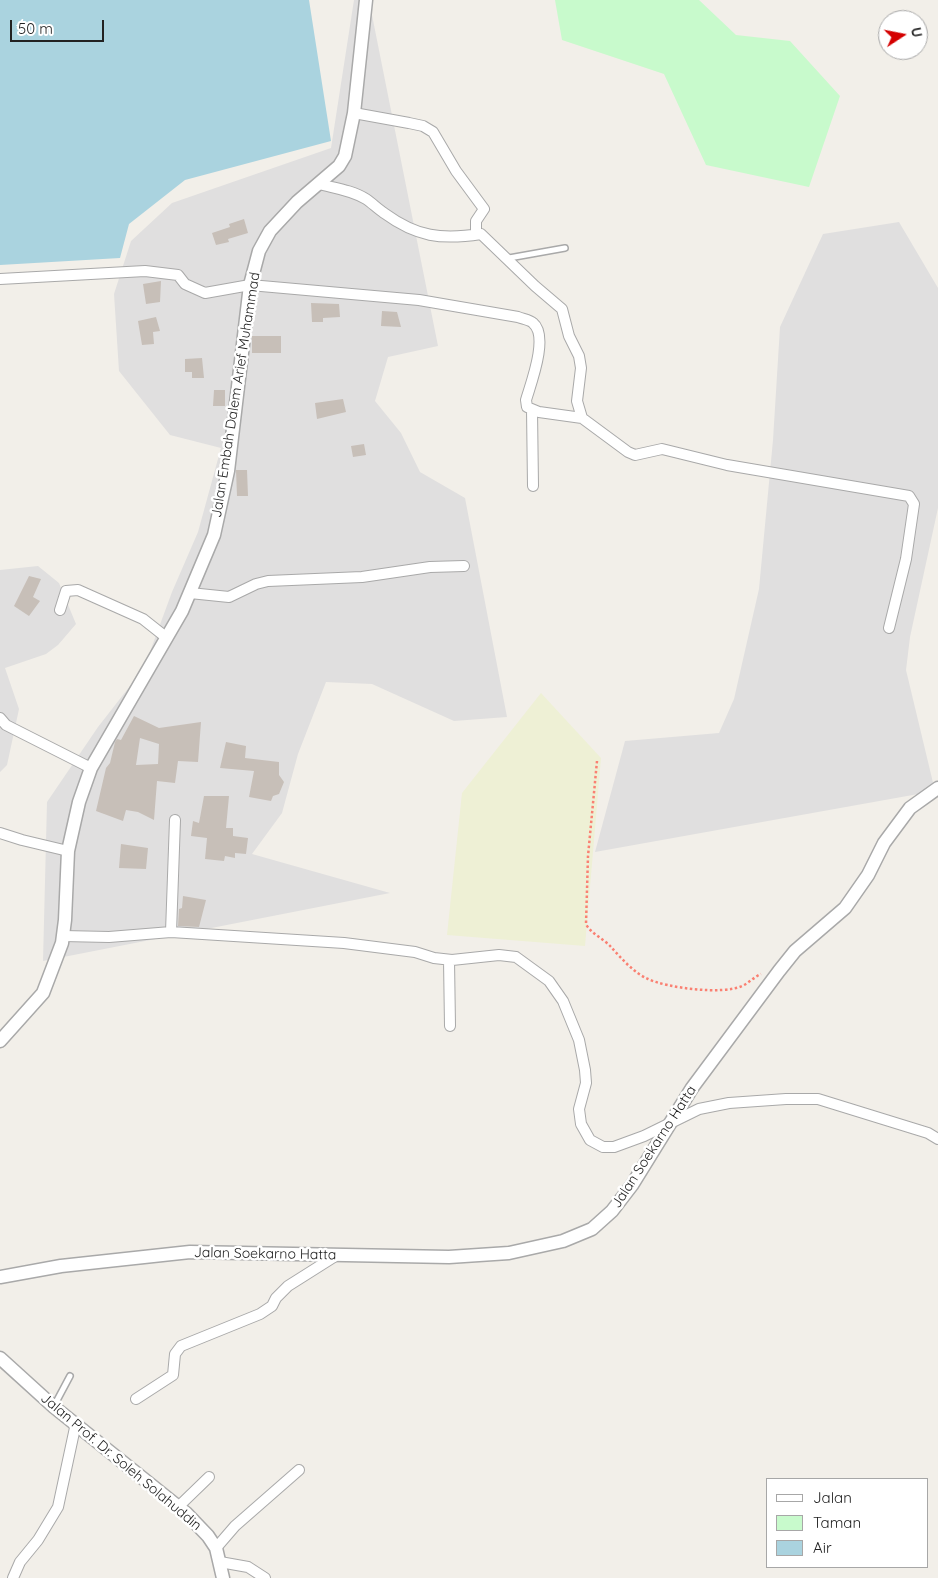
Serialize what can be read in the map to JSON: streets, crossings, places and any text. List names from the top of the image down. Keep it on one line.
{"streets":{"street":["Jalan Embah Dalem Arief Muhammad","Jalan Soekarno Hatta","Jalan Prof. Dr. Soleh Solahuddin"]},"legend":["Jalan","Taman","Air"],"scale_bar":"50 m","north":"right"}
